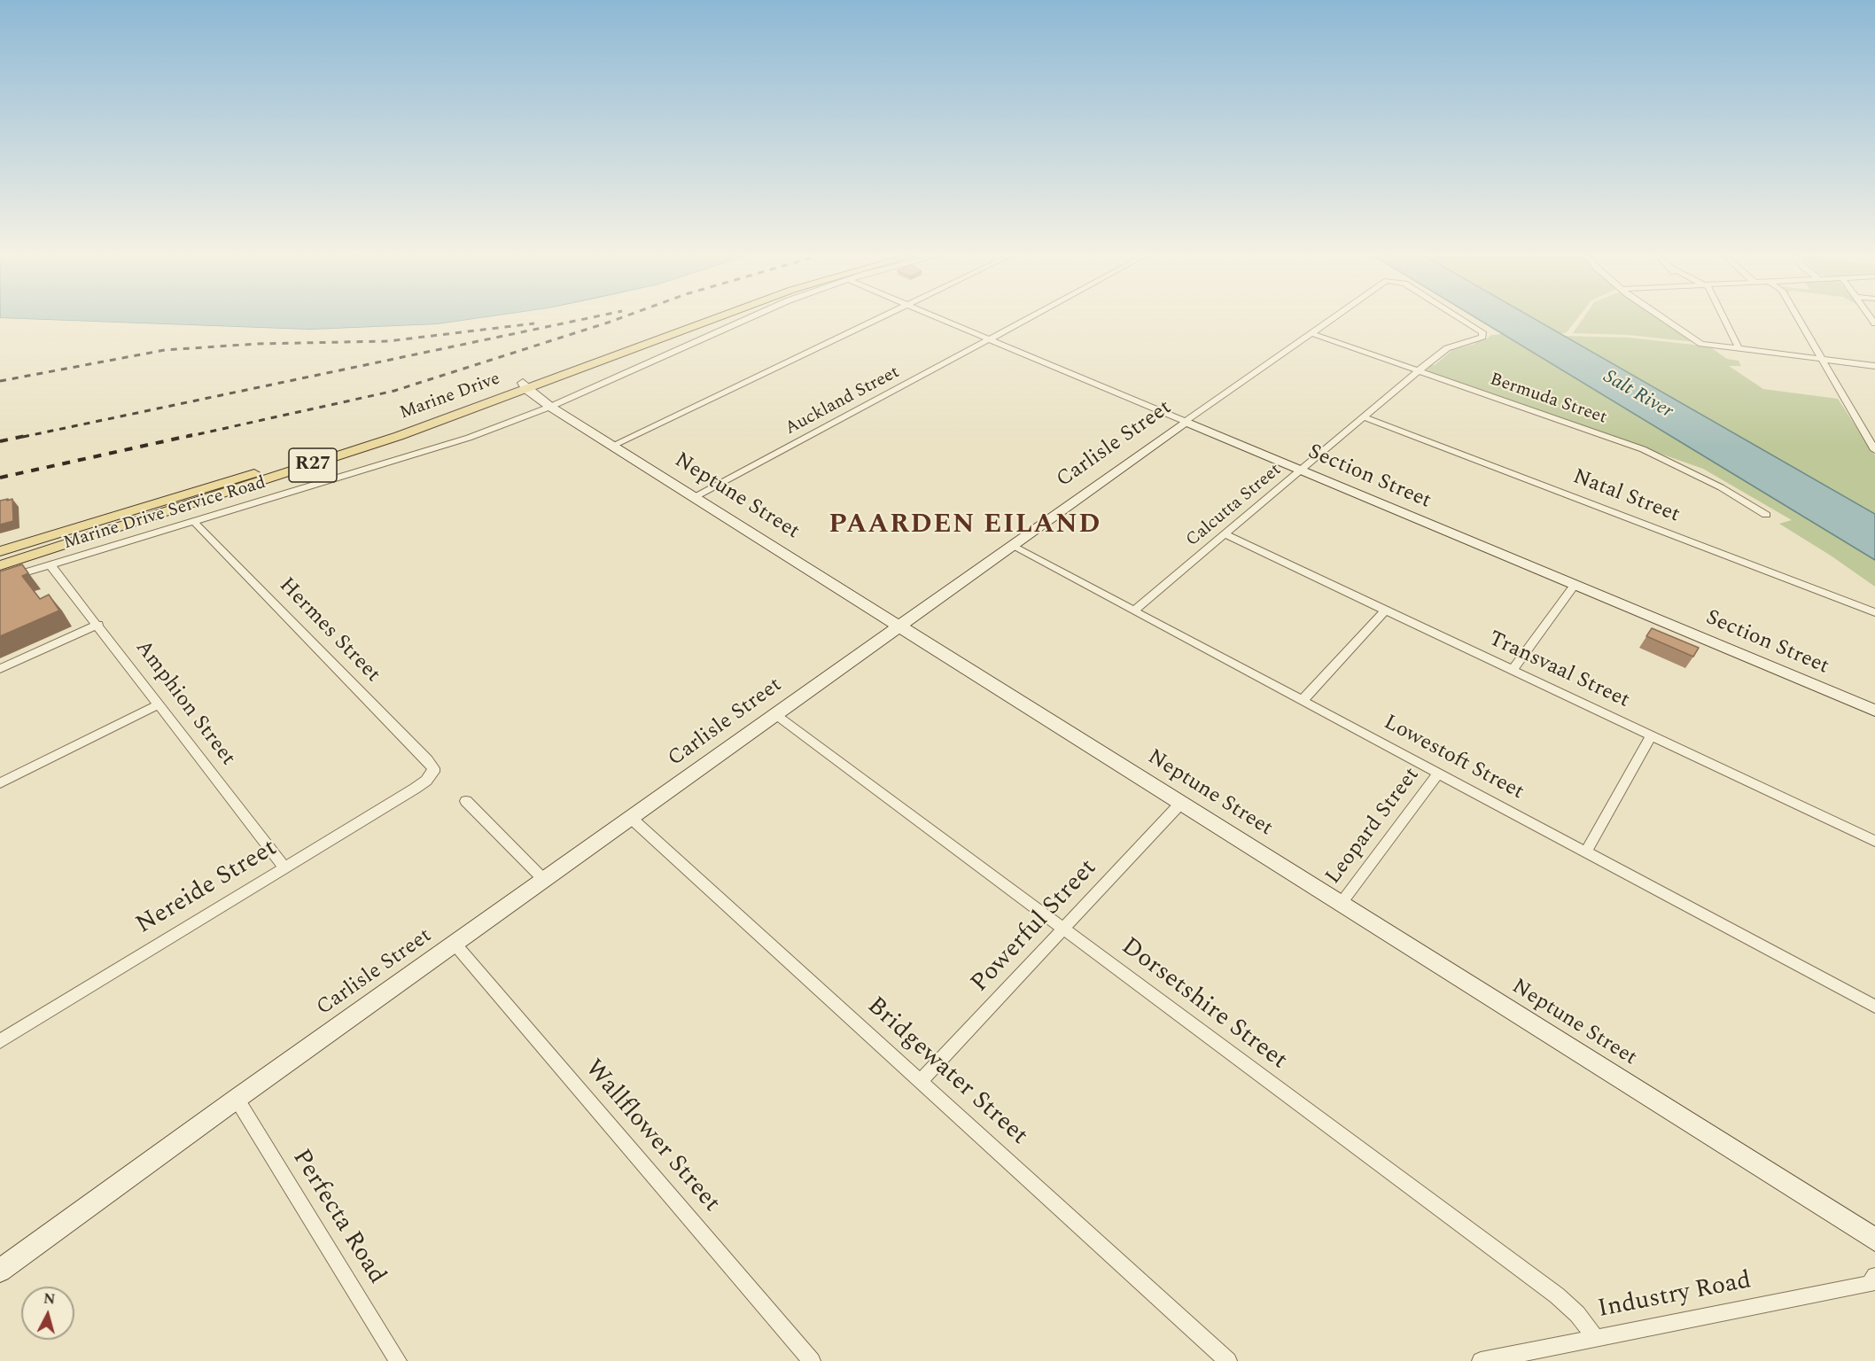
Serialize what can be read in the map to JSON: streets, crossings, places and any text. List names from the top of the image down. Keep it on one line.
{"streets":{"main road":["Marine Drive","R27"],"street":["Bermuda Street","Auckland Street","Carlisle Street","Section Street","Neptune Street","Natal Street","Calcutta Street","Marine Drive Service Road","Hermes Street","Transvaal Street","Amphion Street","Lowestoft Street","Leopard Street","Nereide Street","Powerful Street","Dorsetshire Street","Bridgewater Street","Wallflower Street","Perfecta Road","Industry Road"]},"crossings":[["Marine Drive","Neptune Street"],["Bermuda Street","Carlisle Street"],["Bermuda Street","Calcutta Street"],["Auckland Street","Section Street"],["Auckland Street","Neptune Street"],["Carlisle Street","Section Street"],["Carlisle Street","Neptune Street"],["Carlisle Street","Calcutta Street"],["Carlisle Street","Lowestoft Street"],["Carlisle Street","Dorsetshire Street"],["Carlisle Street","Bridgewater Street"],["Carlisle Street","Wallflower Street"],["Carlisle Street","Perfecta Road"],["Section Street","Calcutta Street"],["Neptune Street","Marine Drive Service Road"],["Neptune Street","Leopard Street"],["Neptune Street","Powerful Street"],["Natal Street","Calcutta Street"],["Calcutta Street","Transvaal Street"],["Calcutta Street","Lowestoft Street"],["Marine Drive Service Road","Hermes Street"],["Marine Drive Service Road","Amphion Street"],["Hermes Street","Nereide Street"],["Amphion Street","Nereide Street"],["Lowestoft Street","Leopard Street"],["Powerful Street","Dorsetshire Street"],["Powerful Street","Bridgewater Street"],["Dorsetshire Street","Industry Road"]],"districts":["PAARDEN EILAND"],"water":["Salt River"],"north":"top"}
